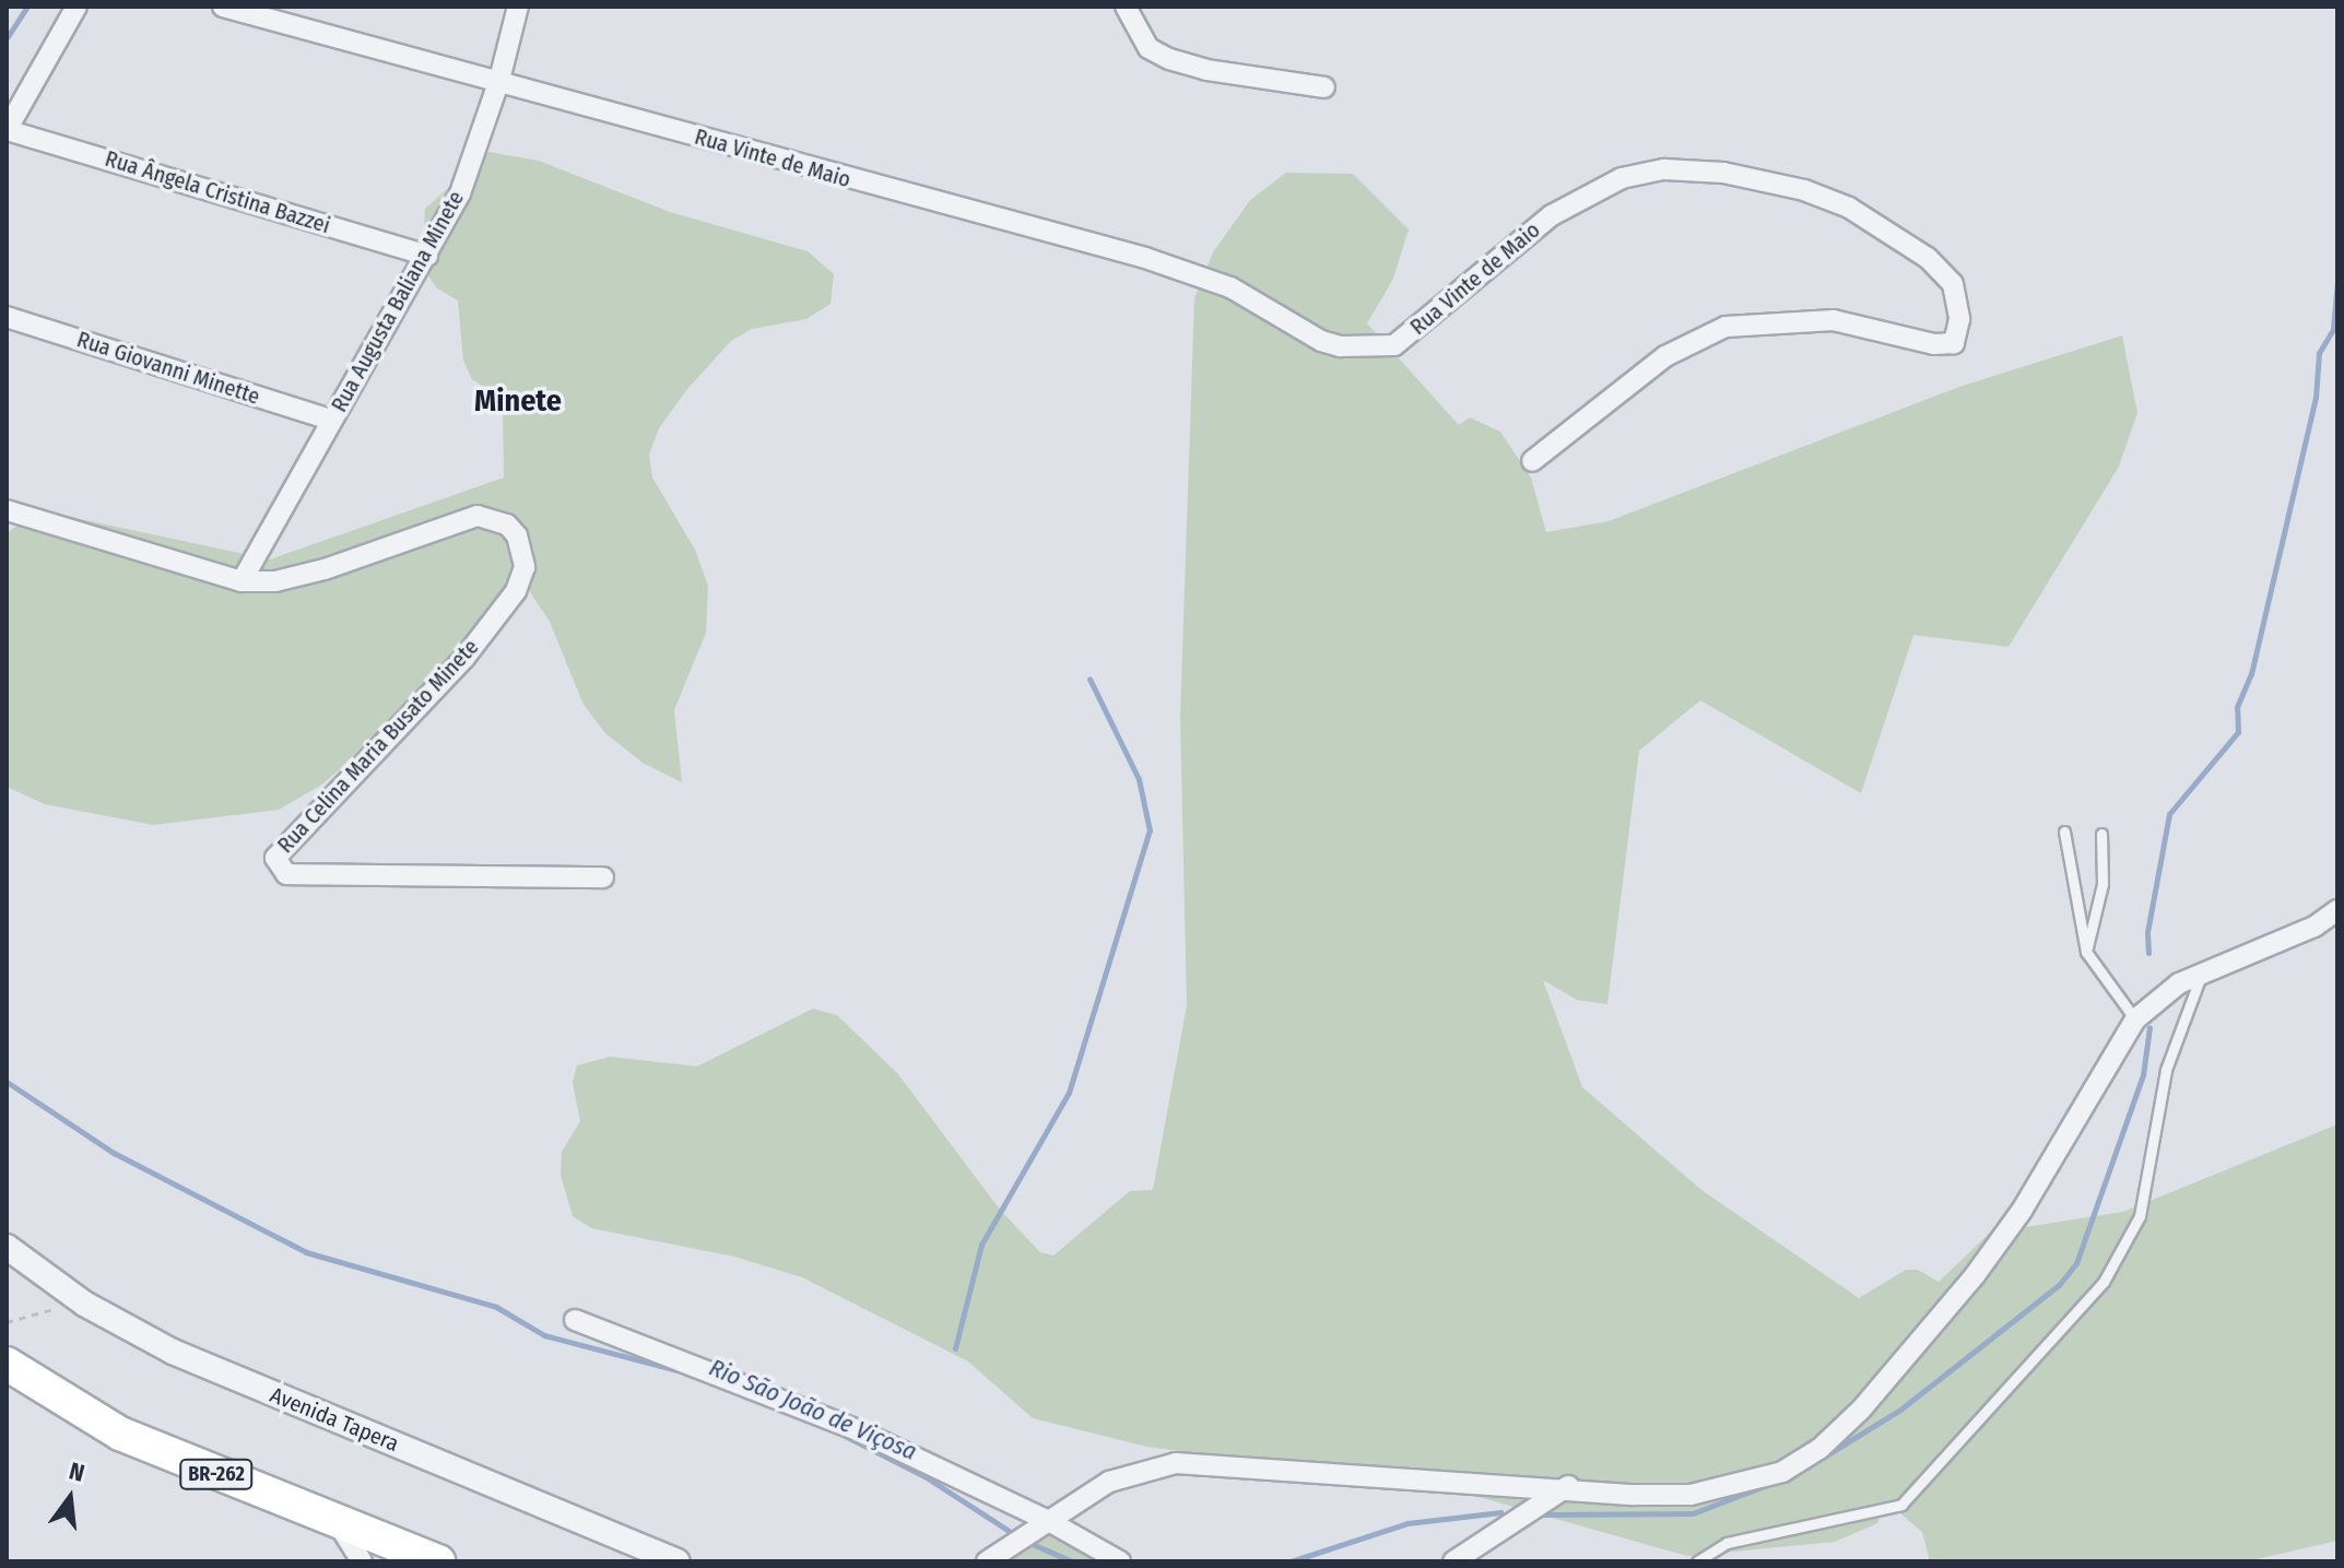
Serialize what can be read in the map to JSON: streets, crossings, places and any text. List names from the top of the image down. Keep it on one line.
{"streets":{"highway":["BR-262"],"street":["Rua Vinte de Maio","Rua Ângela Cristina Bazzei","Rua Augusta Baliana Minete","Rua Giovanni Minette","Rua Celina Maria Busato Minete","Avenida Tapera"]},"crossings":[["Rua Vinte de Maio","Rua Augusta Baliana Minete"],["Rua Ângela Cristina Bazzei","Rua Augusta Baliana Minete"],["Rua Augusta Baliana Minete","Rua Giovanni Minette"],["Rua Augusta Baliana Minete","Rua Celina Maria Busato Minete"]],"districts":["Minete"],"water":["Rio São João de Viçosa"],"north":"top"}
